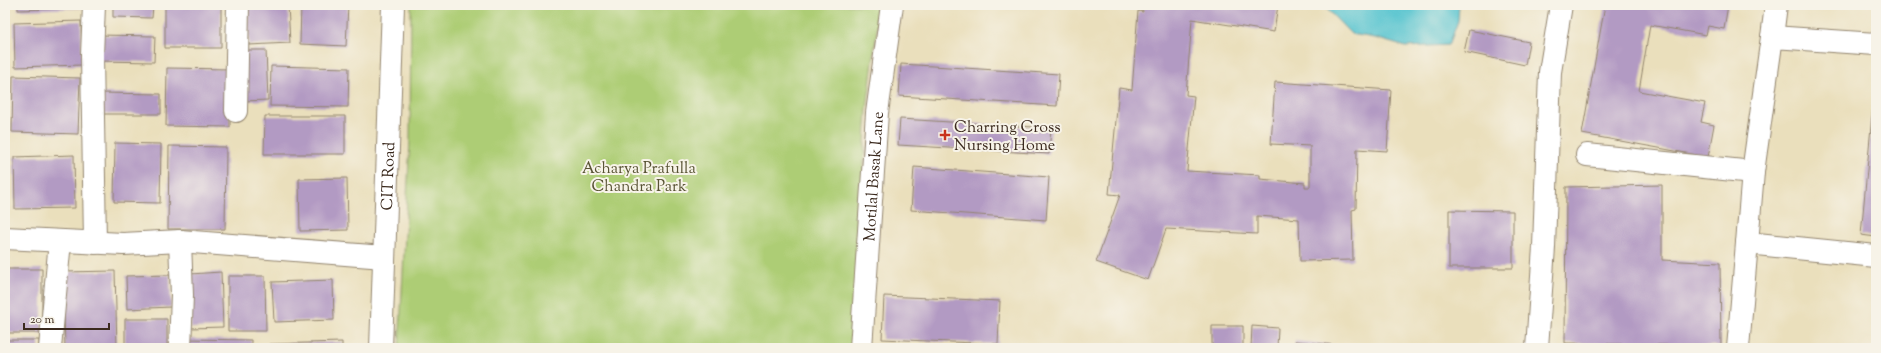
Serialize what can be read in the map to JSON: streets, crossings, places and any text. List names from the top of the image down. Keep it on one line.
{"streets":{"street":["Motilal Basak Lane","CIT Road"]},"parks":["Acharya Prafulla Chandra Park"],"places":{"health":["Charring Cross Nursing Home"]},"scale_bar":"20 m"}
